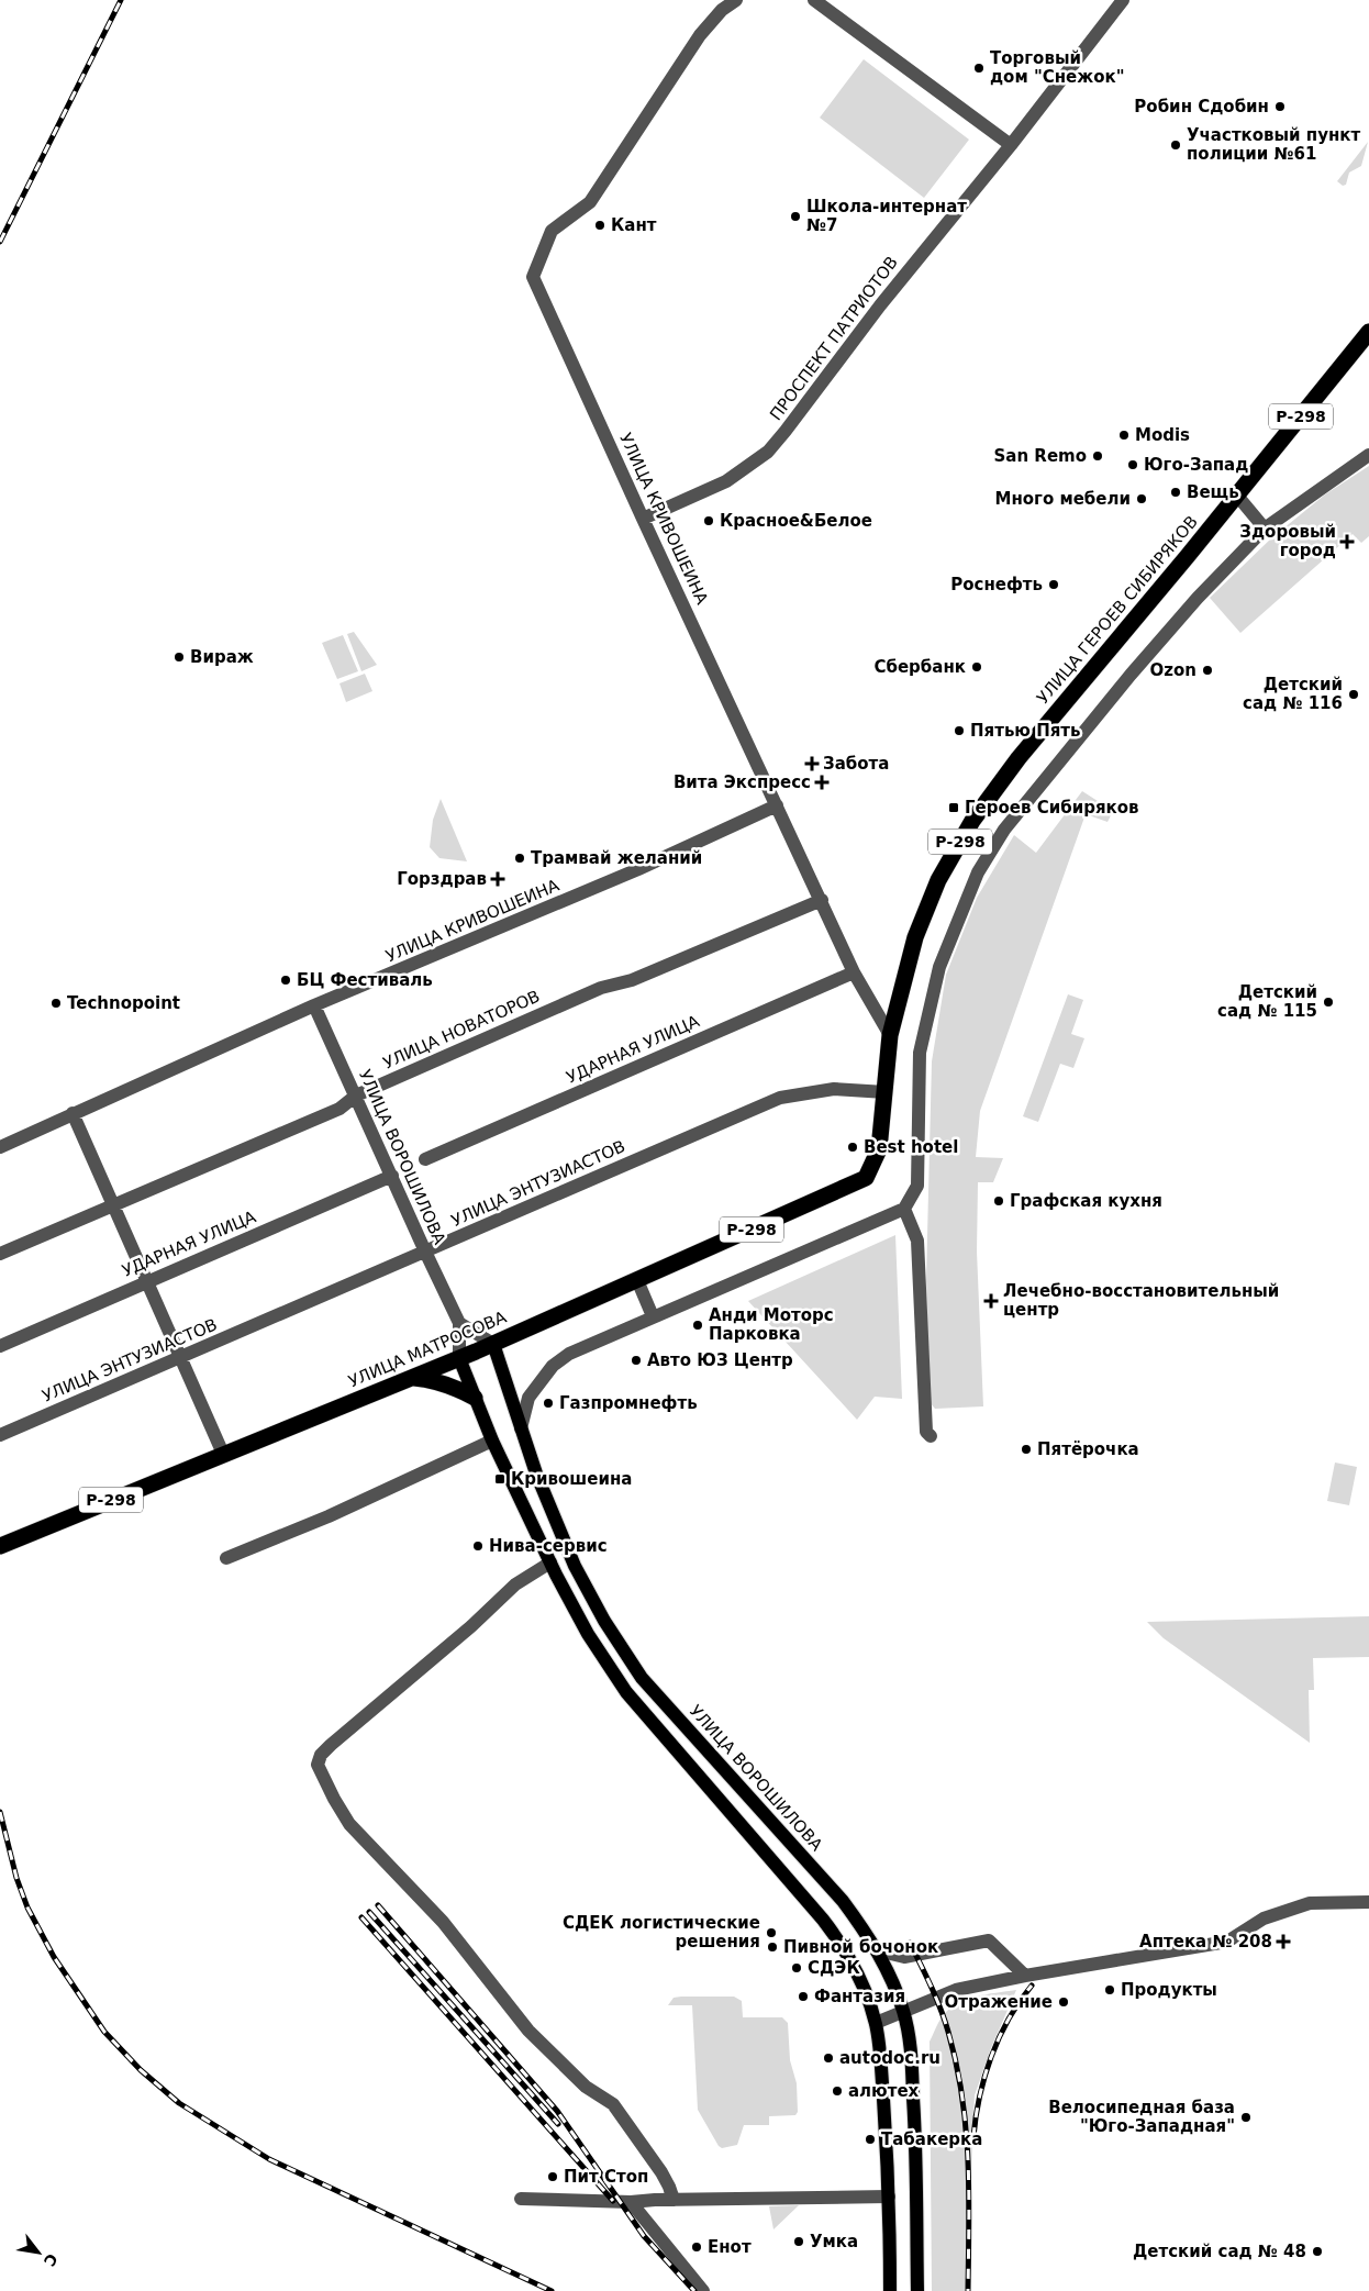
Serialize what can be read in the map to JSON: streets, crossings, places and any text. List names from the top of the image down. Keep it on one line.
{"streets":{"highway":["Р-298","УЛИЦА ГЕРОЕВ СИБИРЯКОВ","УЛИЦА МАТРОСОВА"],"main road":["УЛИЦА ВОРОШИЛОВА"],"street":["ПРОСПЕКТ ПАТРИОТОВ","УЛИЦА КРИВОШЕИНА","УЛИЦА НОВАТОРОВ","УДАРНАЯ УЛИЦА","УЛИЦА ЭНТУЗИАСТОВ"]},"crossings":[["ПРОСПЕКТ ПАТРИОТОВ","УЛИЦА КРИВОШЕИНА"],["УЛИЦА КРИВОШЕИНА","УЛИЦА ГЕРОЕВ СИБИРЯКОВ"],["УЛИЦА КРИВОШЕИНА","УЛИЦА НОВАТОРОВ"],["УЛИЦА КРИВОШЕИНА","УДАРНАЯ УЛИЦА"],["УЛИЦА КРИВОШЕИНА","УЛИЦА ВОРОШИЛОВА"],["УЛИЦА ГЕРОЕВ СИБИРЯКОВ","УЛИЦА ЭНТУЗИАСТОВ"],["УЛИЦА ГЕРОЕВ СИБИРЯКОВ","УЛИЦА МАТРОСОВА"],["УЛИЦА НОВАТОРОВ","УЛИЦА ВОРОШИЛОВА"],["УДАРНАЯ УЛИЦА","УЛИЦА ВОРОШИЛОВА"],["УЛИЦА ВОРОШИЛОВА","УЛИЦА ЭНТУЗИАСТОВ"],["УЛИЦА ВОРОШИЛОВА","УЛИЦА МАТРОСОВА"]],"places":{"other":["Торговый дом \"Снежок\"","Робин Сдобин","Участковый пункт полиции №61","Школа-интернат №7","Кант","Modis","San Remo","Юго-Запад","Вещь","Много мебели","Красное&Белое","Роснефть","Вираж","Сбербанк","Ozon","Детский сад № 116","Пятью Пять","Трамвай желаний","БЦ Фестиваль","Детский сад № 115","Technopoint","Best hotel","Графская кухня","Анди Моторс Парковка","Авто ЮЗ Центр","Газпромнефть","Пятёрочка","Нива-сервис","СДЕК логистические решения","Пивной бочонок","СДЭК","Продукты","Фантазия","Отражение","autodoc.ru","алютех","Велосипедная база \"Юго-Западная\"","Табакерка","Пит Стоп","Умка","Енот","Детский сад № 48"],"health":["Здоровый город","Забота","Вита Экспресс","Горздрав","Лечебно-восстановительный центр","Аптека № 208"],"transit":["Героев Сибиряков","Кривошеина"]},"north":"bottom right"}
